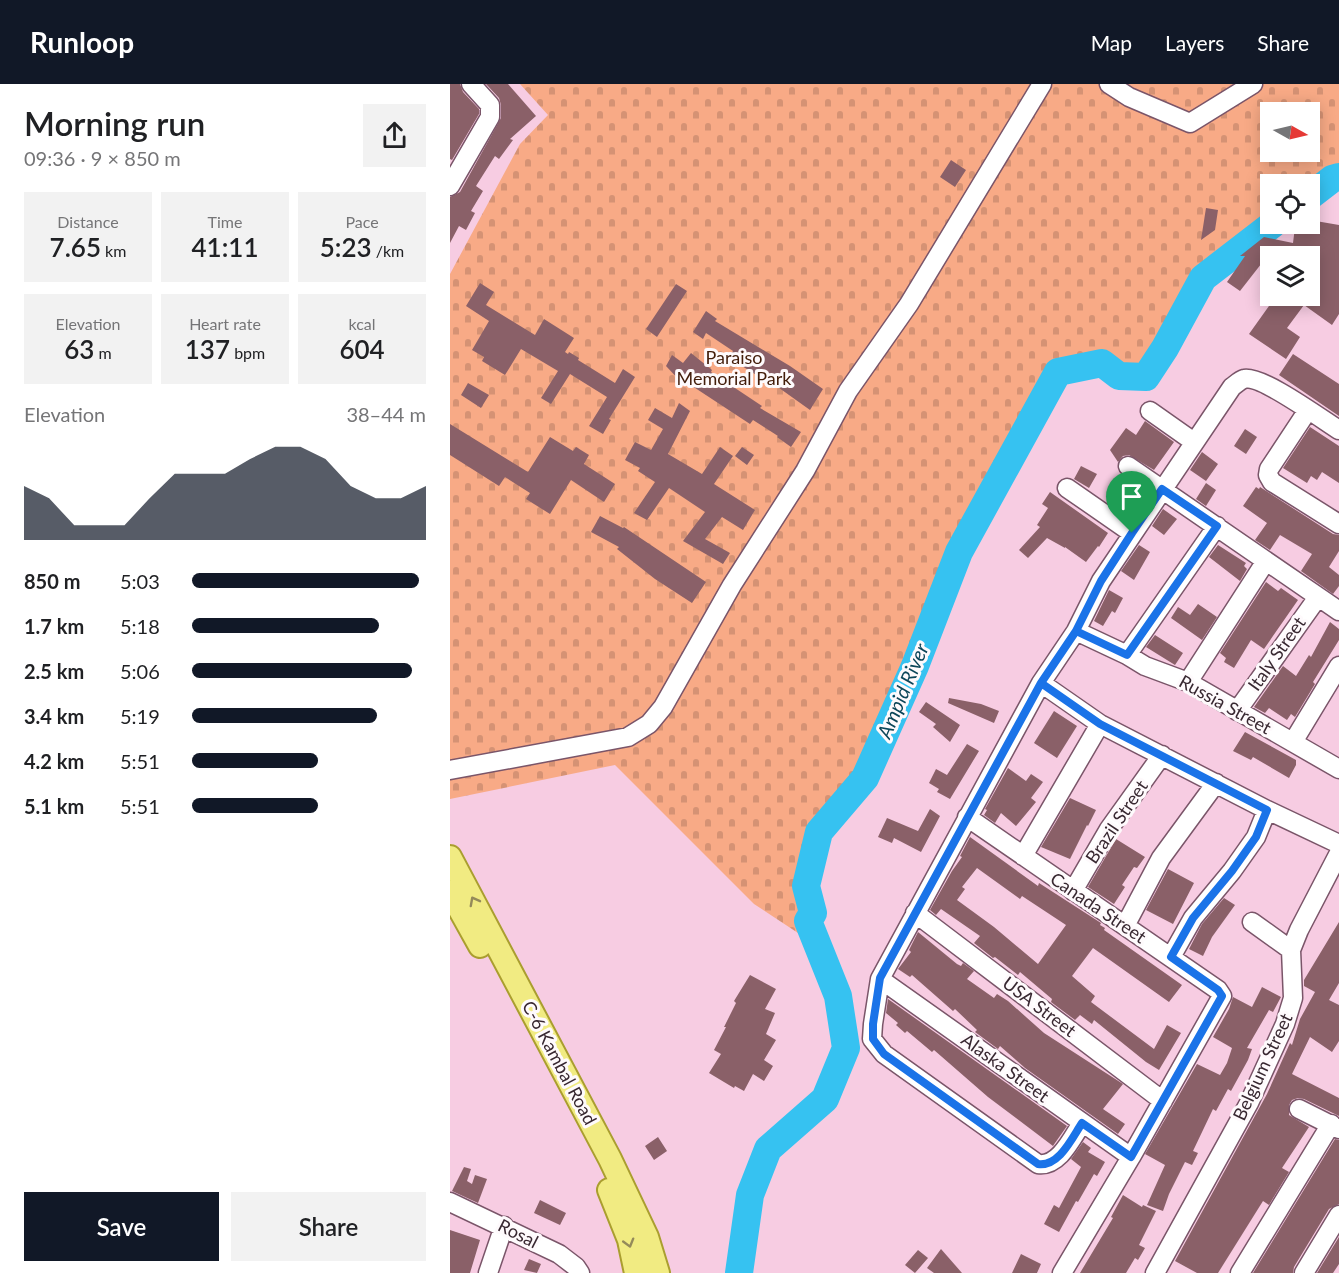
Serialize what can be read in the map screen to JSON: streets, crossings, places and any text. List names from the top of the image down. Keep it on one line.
{"streets":{"main road":["C-6 Kambal Road"],"street":["Italy Street","Russia Street","Brazil Street","Canada Street","USA Street","Belgium Street","Alaska Street","Rosal"]},"crossings":[["Italy Street","Russia Street"],["Brazil Street","Canada Street"],["Canada Street","USA Street"]],"water":["Ampid River"],"parks":["Paraiso Memorial Park"],"north":"right","page":{"header":"Runloop","nav":["Map","Layers","Share"],"heading":["Morning run","09:36 · 9 × 850 m"],"stats":[["Distance","7.65 km"],["Time","41:11"],["Pace","5:23 /km"],["Elevation","63 m"],["Heart rate","137 bpm"],["kcal","604"]],"chart":["Elevation","38–44 m"],"list":[{"name":"850 m","note":"5:03"},{"name":"1.7 km","note":"5:18"},{"name":"2.5 km","note":"5:06"},{"name":"3.4 km","note":"5:19"},{"name":"4.2 km","note":"5:51"},{"name":"5.1 km","note":"5:51"}],"buttons":["Save","Share"]}}
